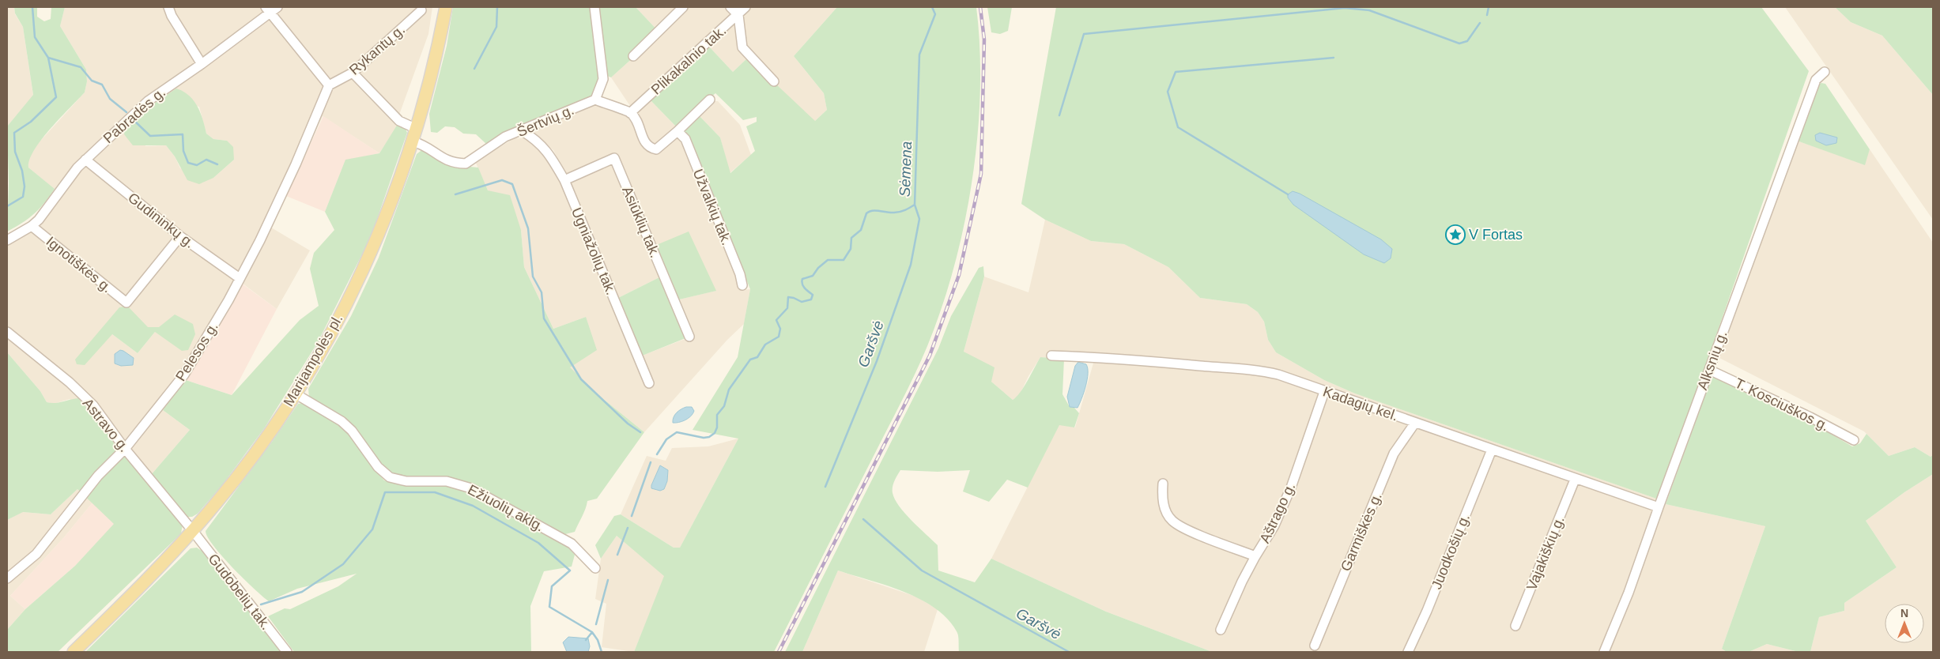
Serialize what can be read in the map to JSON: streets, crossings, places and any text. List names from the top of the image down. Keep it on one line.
{"streets":{"main road":["Marijampolės pl."],"street":["Rykantų g.","Plikakalnio tak.","Pabradės g.","Šertvių g.","Užvalkių tak.","Gudininkų g.","Asiūklių tak.","Ugniažolių tak.","Ignotiškės g.","Pelesos g.","Alksnių g.","Kadagių kel.","T. Kosciuškos g.","Astravo g.","Ežiuolių aklg.","Aštrago g.","Garmiškės g.","Juodkošių g.","Vajakiškių g.","Gudobelių tak."]},"crossings":[["Rykantų g.","Pelesos g."],["Pabradės g.","Gudininkų g."],["Pabradės g.","Ignotiškės g."],["Šertvių g.","Ugniažolių tak."],["Šertvių g.","Marijampolės pl."],["Gudininkų g.","Ignotiškės g."],["Gudininkų g.","Pelesos g."],["Asiūklių tak.","Ugniažolių tak."],["Pelesos g.","Astravo g."],["Marijampolės pl.","Astravo g."],["Marijampolės pl.","Ežiuolių aklg."],["Marijampolės pl.","Gudobelių tak."],["Alksnių g.","Kadagių kel."],["Alksnių g.","T. Kosciuškos g."],["Kadagių kel.","Aštrago g."],["Kadagių kel.","Garmiškės g."],["Kadagių kel.","Juodkošių g."],["Kadagių kel.","Vajakiškių g."],["Astravo g.","Gudobelių tak."]],"water":["Sėmena","Garšvė"],"places":{"place":["V Fortas"]},"north":"top"}
